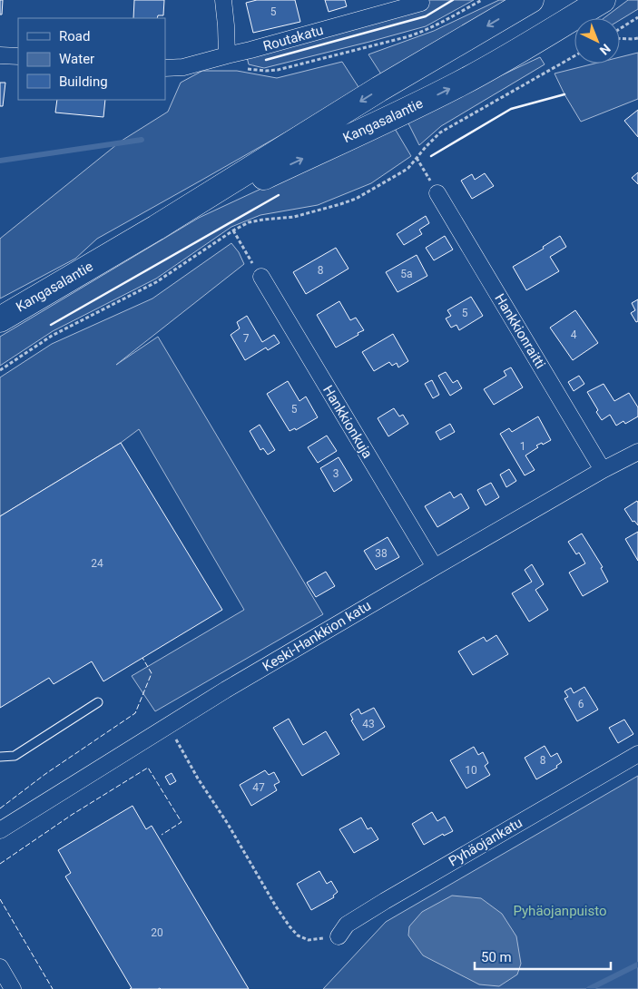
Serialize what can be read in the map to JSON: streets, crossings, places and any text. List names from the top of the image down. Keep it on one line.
{"streets":{"main road":["Kangasalantie"],"street":["Routakatu","Hankkionraitti","Hankkionkuja","Keski-Hankkion katu","Pyhäojankatu"]},"crossings":[["Hankkionraitti","Keski-Hankkion katu"],["Hankkionkuja","Keski-Hankkion katu"]],"parks":["Pyhäojanpuisto"],"house_numbers":["5","8","5a","5","4","7","5","1","3","38","24","6","43","8","10","47","20"],"legend":["Road","Water","Building"],"scale_bar":"50 m","north":"bottom right"}
